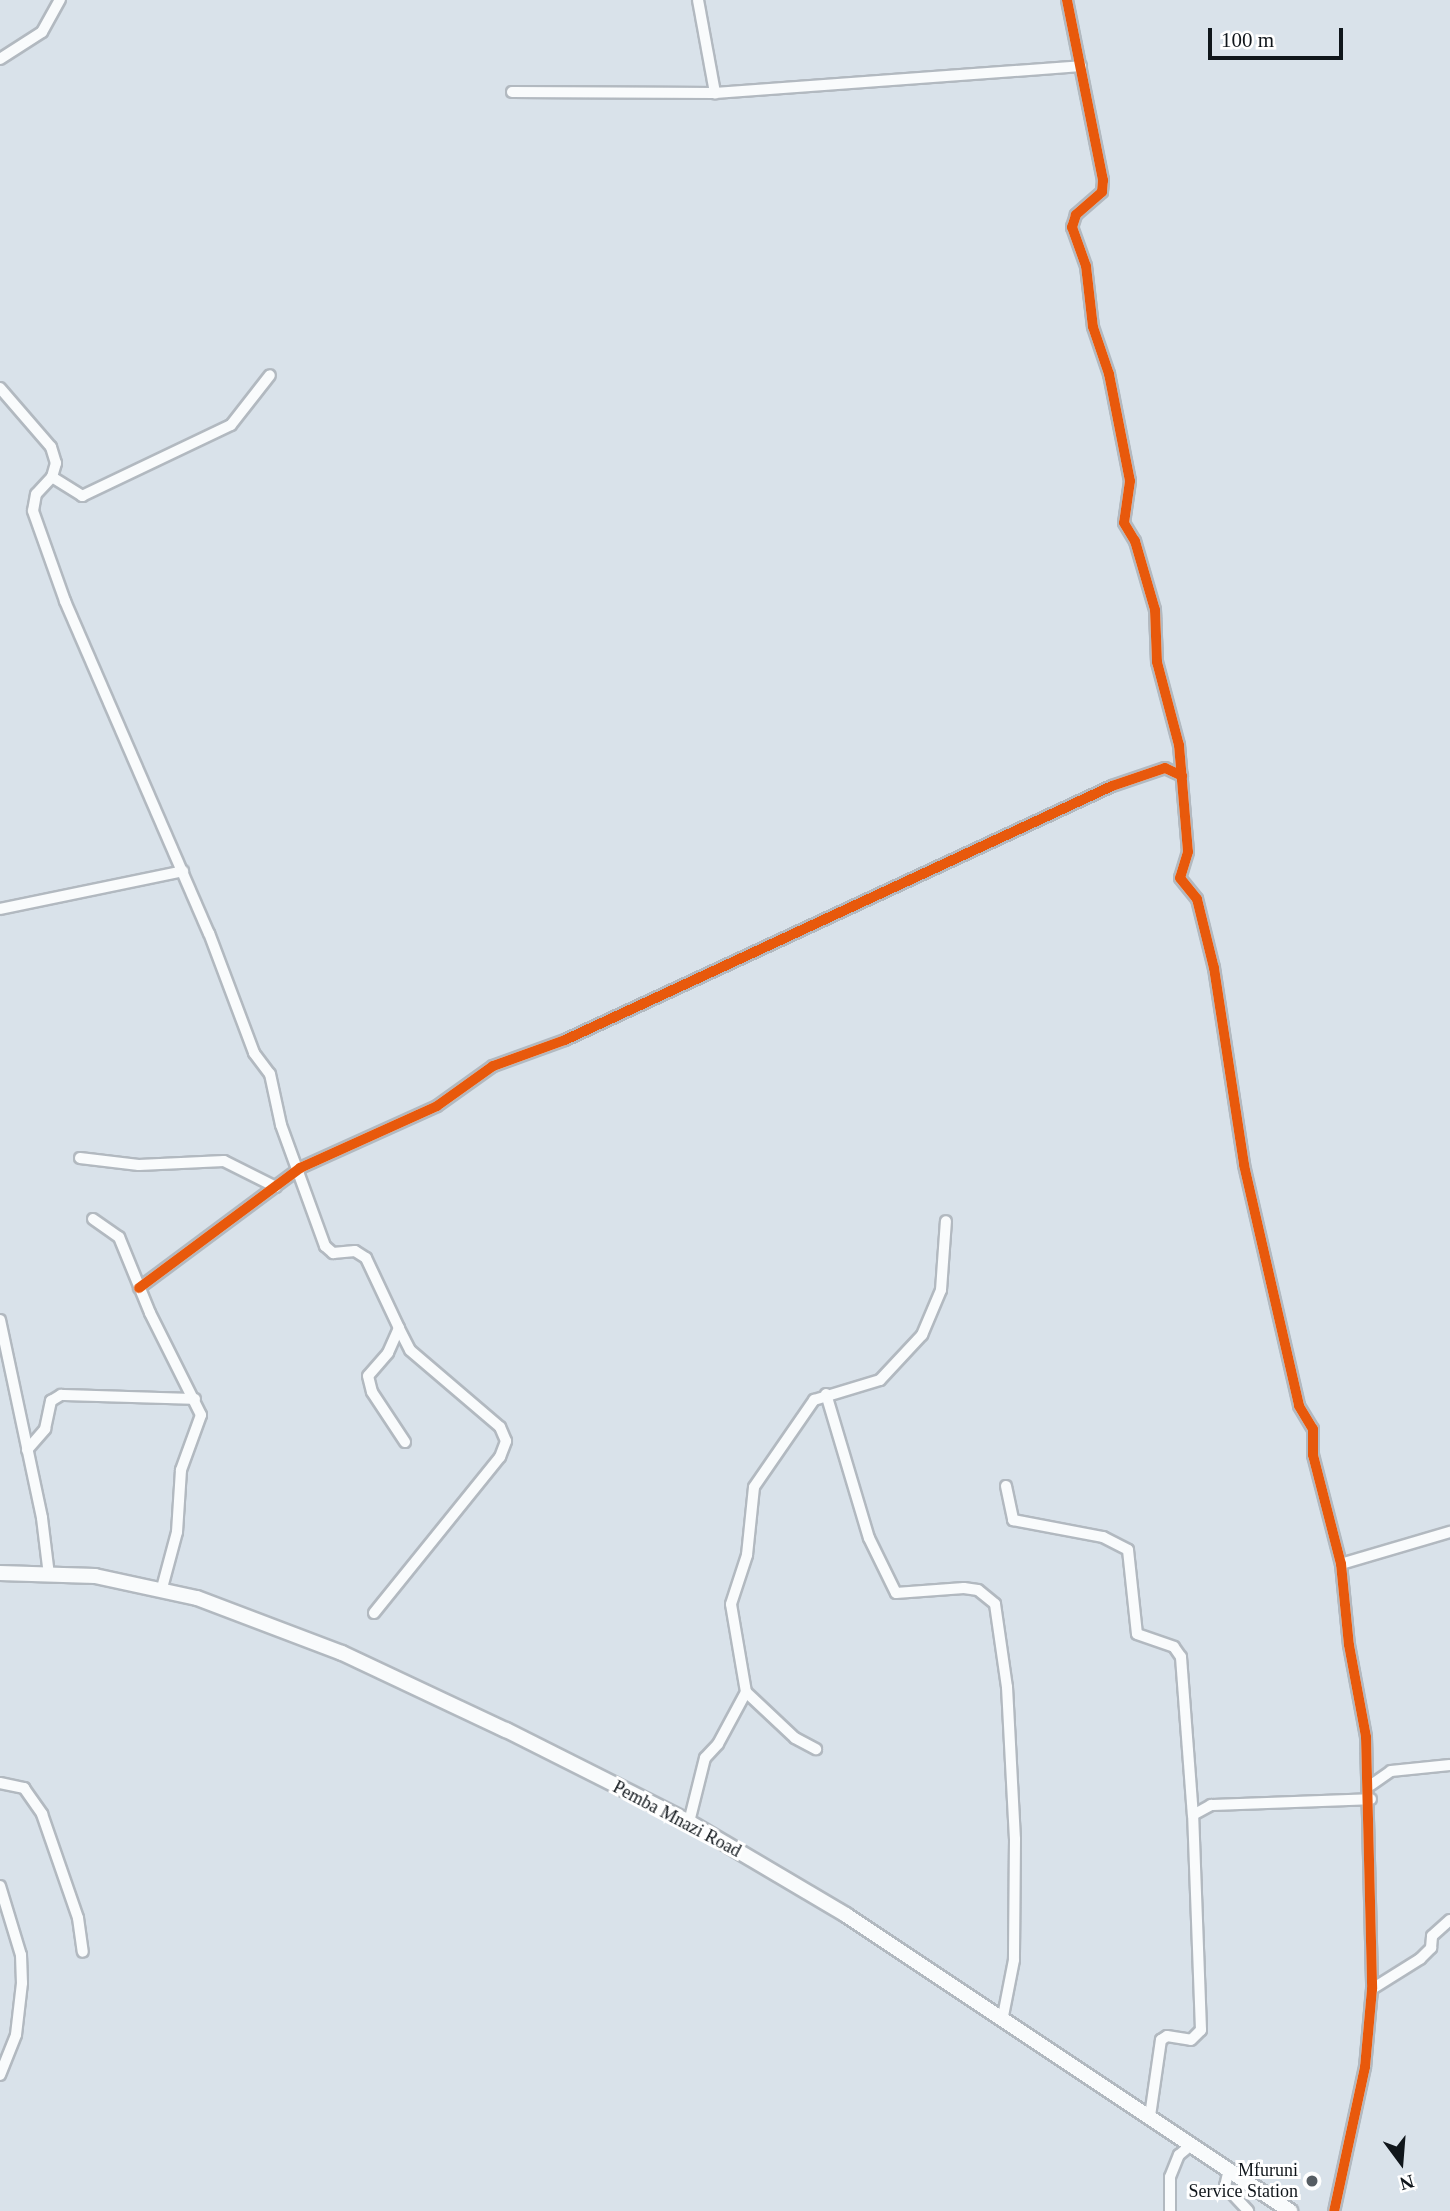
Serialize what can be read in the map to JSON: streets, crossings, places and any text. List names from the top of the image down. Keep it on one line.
{"streets":{"main road":["Pemba Mnazi Road"]},"places":["Mfuruni Service Station"],"scale_bar":"100 m","north":"bottom"}
